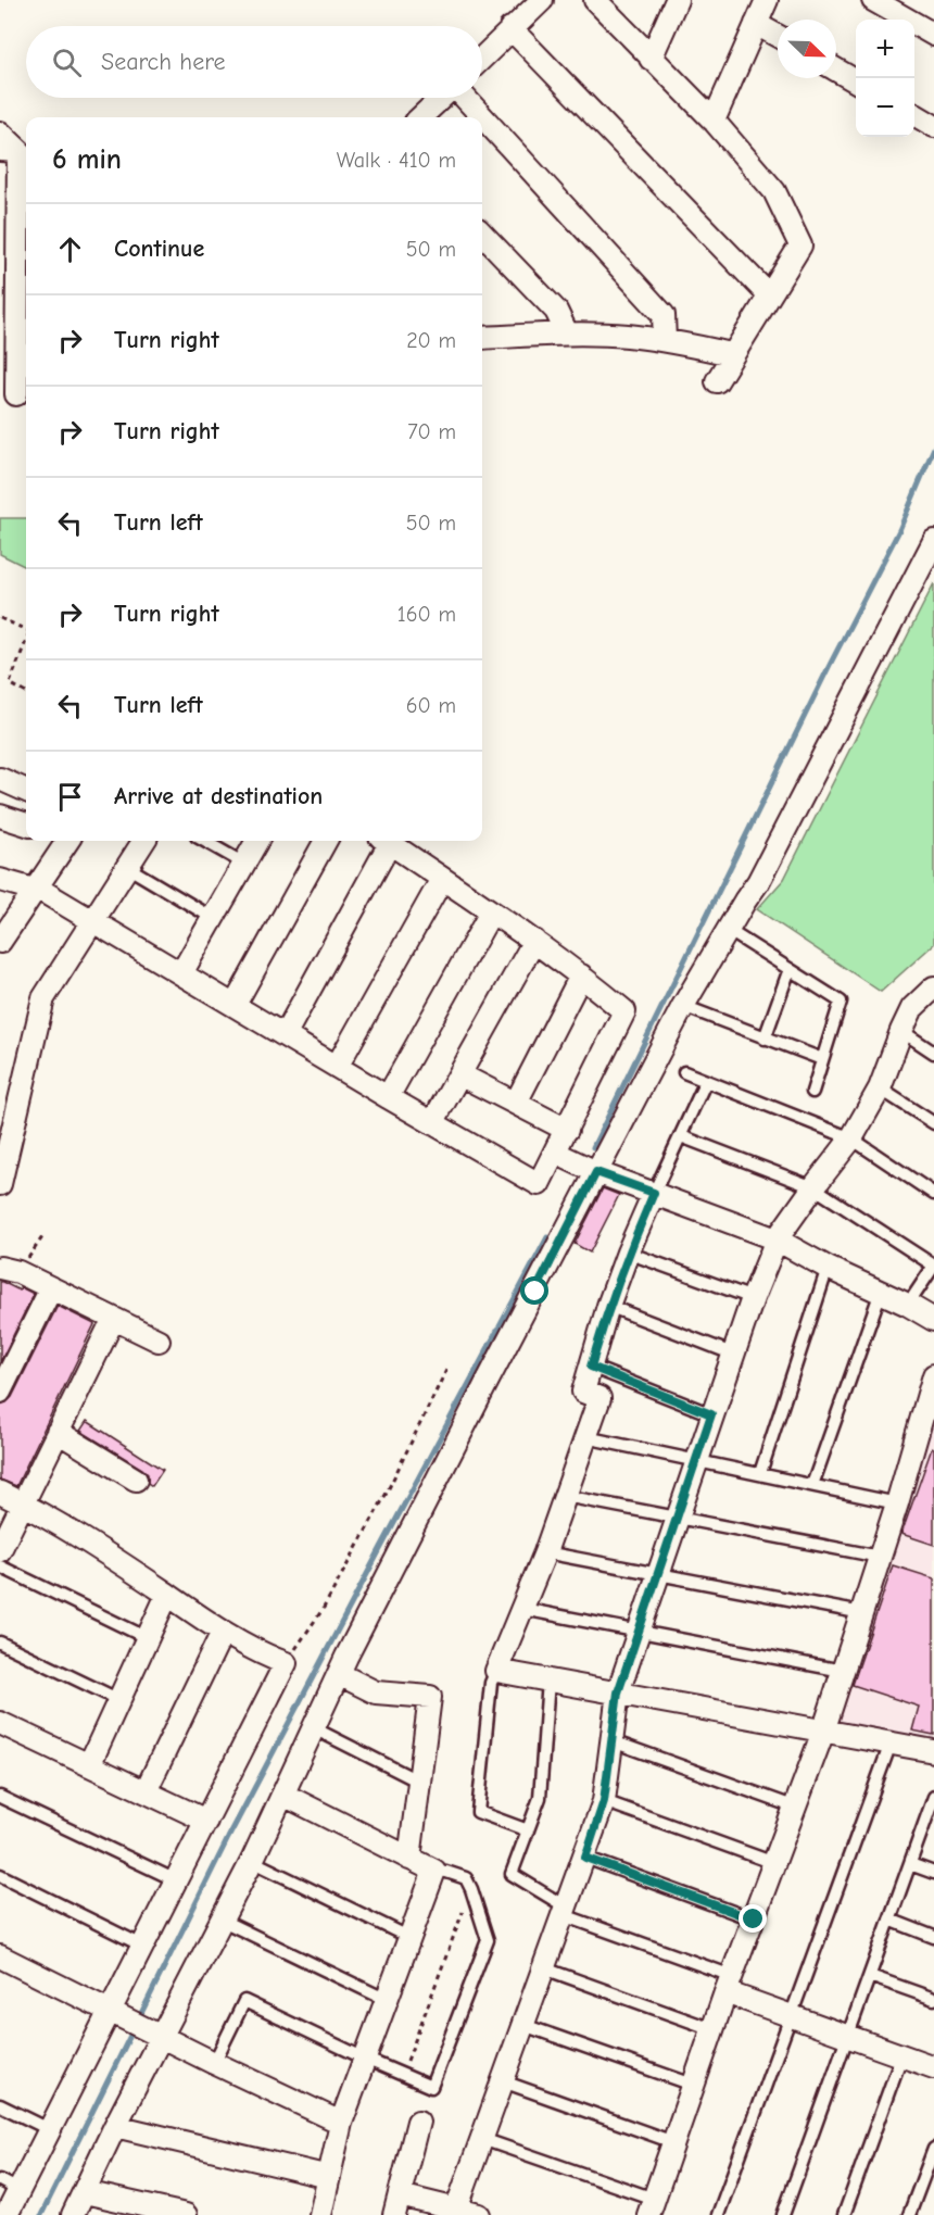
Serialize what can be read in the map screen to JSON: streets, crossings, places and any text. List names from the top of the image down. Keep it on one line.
{"north":"bottom right","page":{"map_buttons":["+","−"],"search":"Search here","heading":["6 min","Walk · 410 m"],"list":[["Continue","50 m"],["Turn right","20 m"],["Turn right","70 m"],["Turn left","50 m"],["Turn right","160 m"],["Turn left","60 m"],"Arrive at destination"]}}
